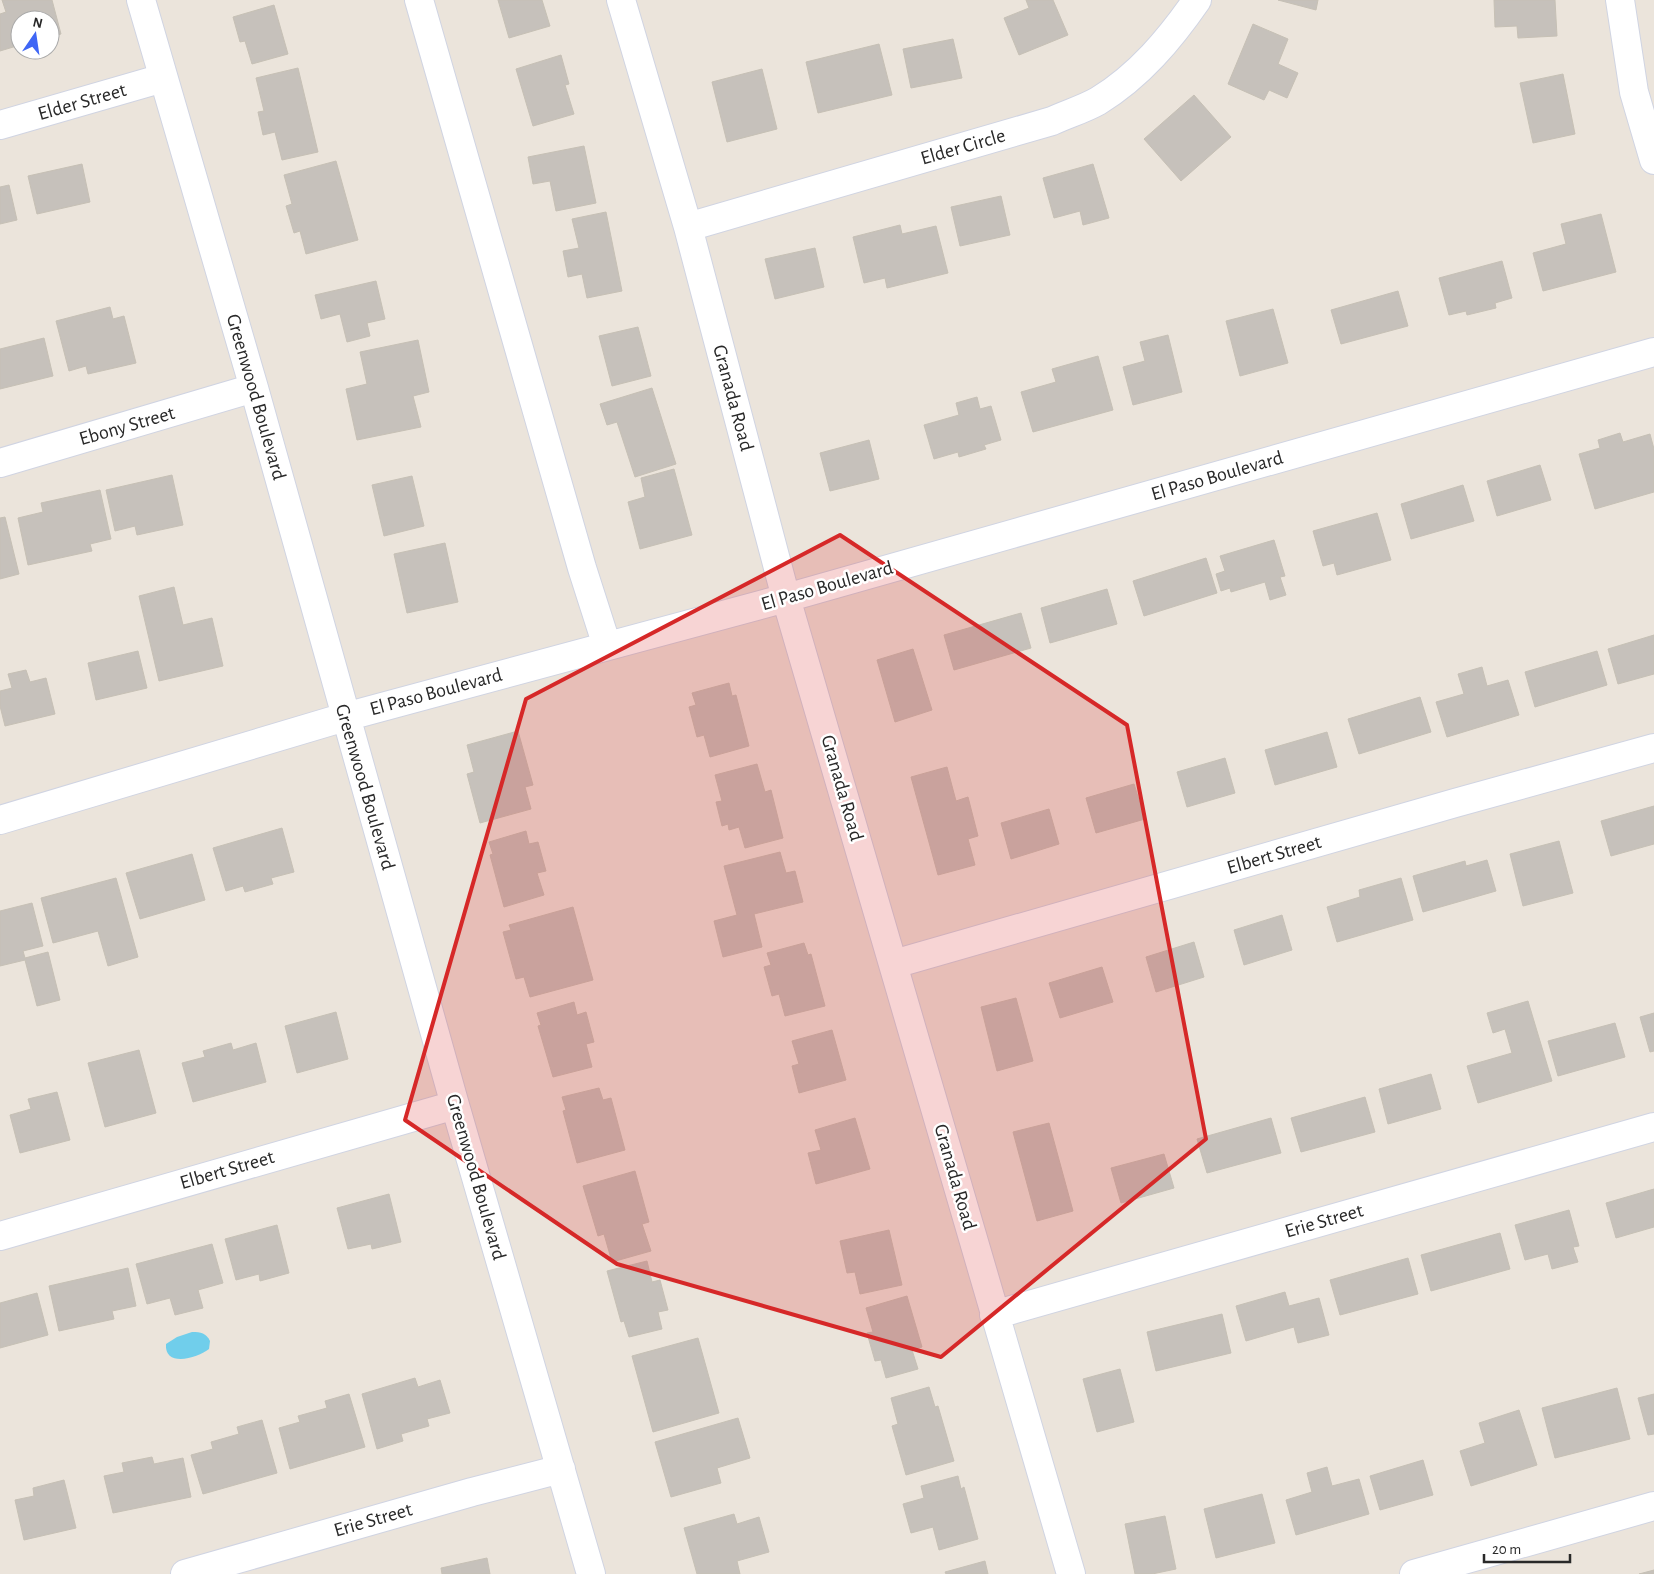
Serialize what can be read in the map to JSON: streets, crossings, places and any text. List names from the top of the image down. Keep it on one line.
{"streets":{"street":["Elder Street","Elder Circle","Greenwood Boulevard","Granada Road","Ebony Street","El Paso Boulevard","Elbert Street","Erie Street"]},"crossings":[["Elder Street","Greenwood Boulevard"],["Elder Circle","Granada Road"],["Greenwood Boulevard","Ebony Street"],["Greenwood Boulevard","El Paso Boulevard"],["Greenwood Boulevard","Elbert Street"],["Greenwood Boulevard","Erie Street"],["Granada Road","El Paso Boulevard"],["Granada Road","Elbert Street"],["Granada Road","Erie Street"]],"scale_bar":"20 m","north":"top"}
